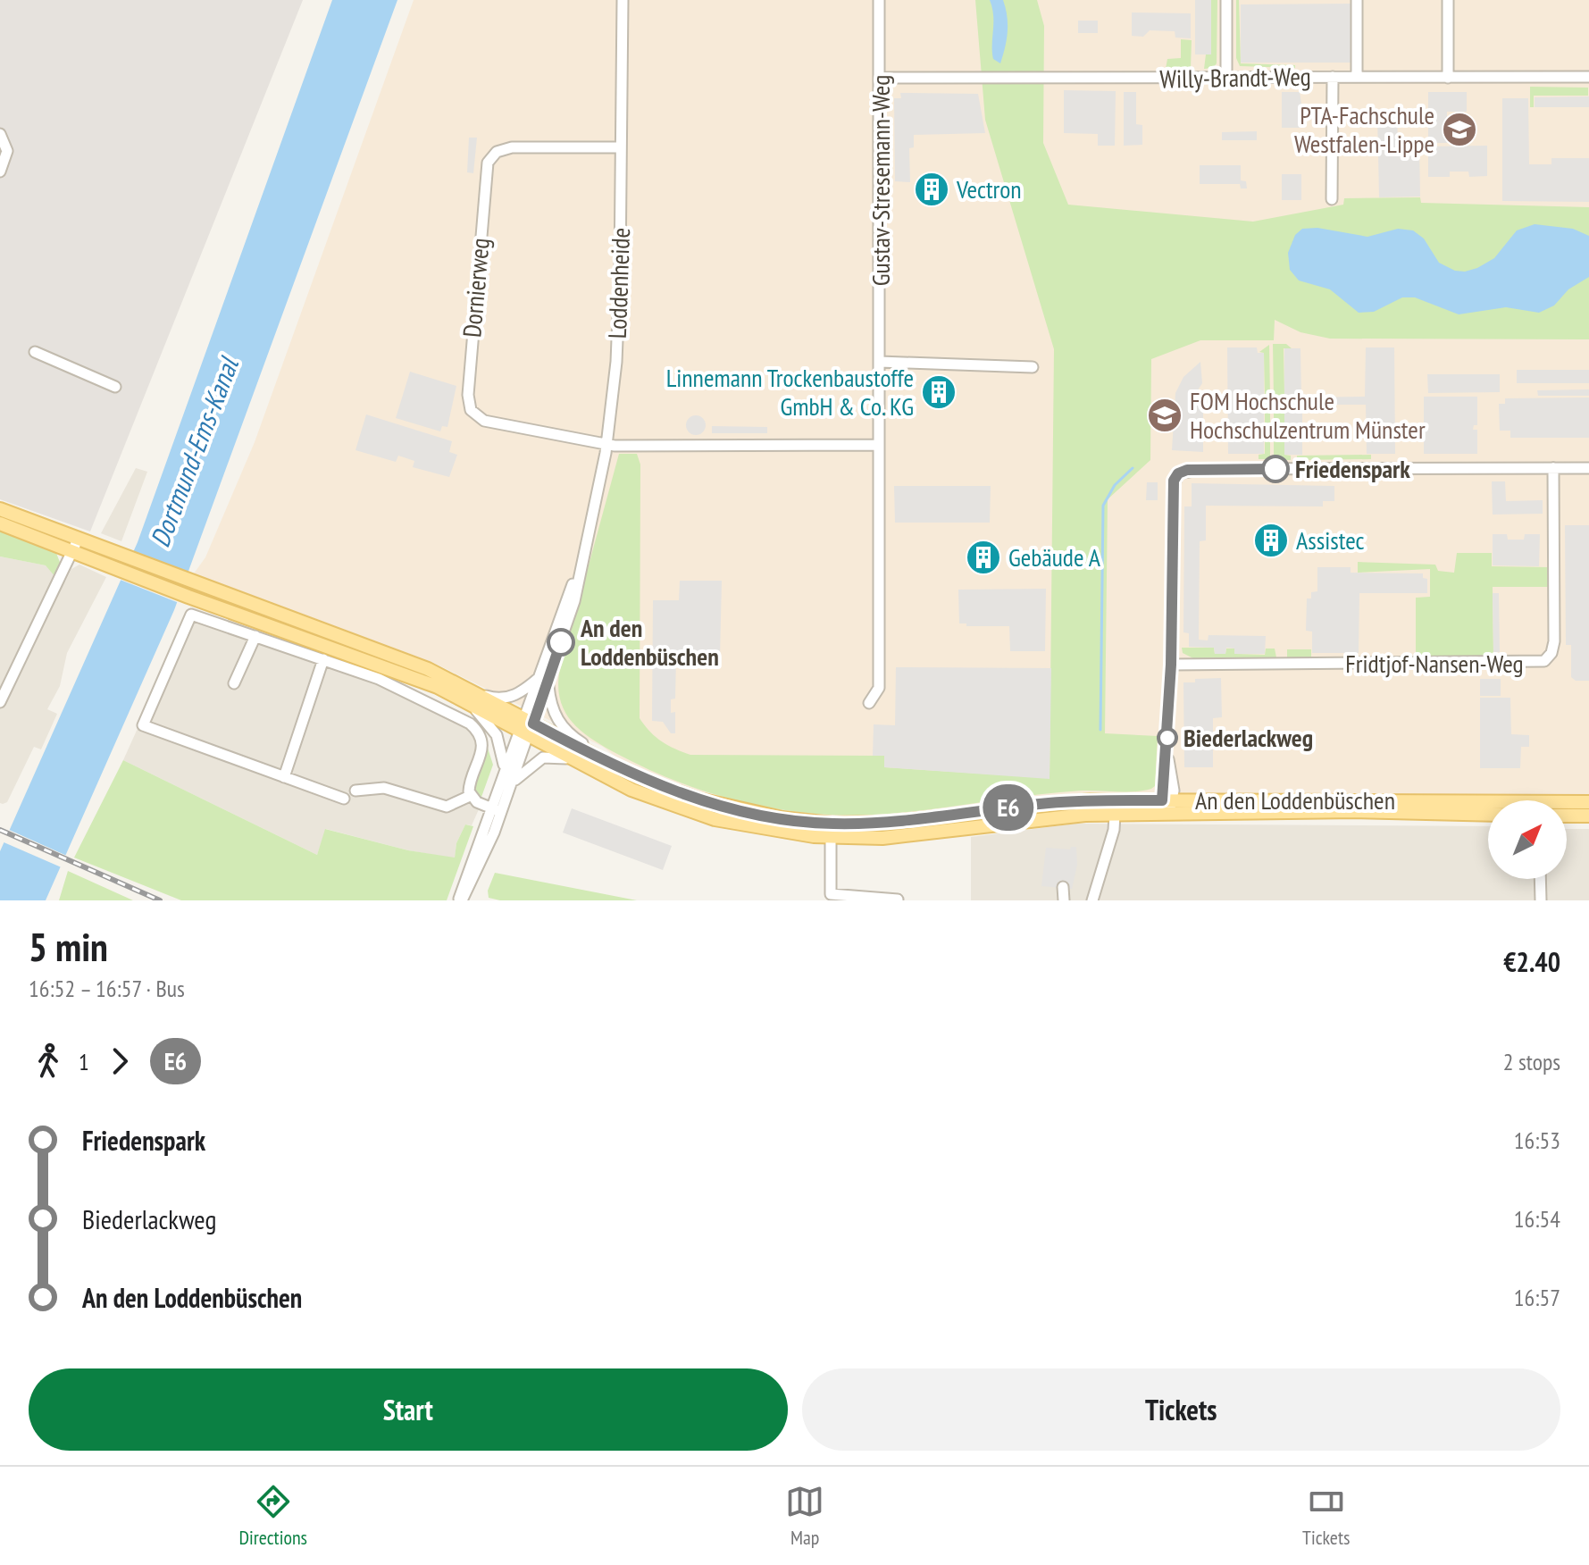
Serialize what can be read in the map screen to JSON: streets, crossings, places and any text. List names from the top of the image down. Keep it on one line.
{"streets":{"main road":["An den Loddenbüschen"],"street":["Willy-Brandt-Weg","Gustav-Stresemann-Weg","Loddenheide","Dornierweg","Fridtjof-Nansen-Weg"]},"crossings":[["Willy-Brandt-Weg","Gustav-Stresemann-Weg"],["Loddenheide","Dornierweg"],["Loddenheide","An den Loddenbüschen"]],"water":["Dortmund-Ems-Kanal"],"places":{"school or university":["PTA-Fachschule Westfalen-Lippe","FOM Hochschule Hochschulzentrum Münster"],"building":["Vectron","Linnemann Trockenbaustoffe GmbH & Co. KG","Assistec","Gebäude A"],"other":["Friedenspark","An den Loddenbüschen","Biederlackweg"]},"lines":["bus line E6"],"north":"top right","page":{"on_map":"E6","heading":["5 min","16:52 – 16:57 · Bus","€2.40"],"legs":["1","E6","2 stops"],"list":[{"name":"Friedenspark","value":"16:53"},{"name":"Biederlackweg","value":"16:54"},{"name":"An den Loddenbüschen","value":"16:57"}],"buttons":["Start","Tickets"],"tabs":["Directions","Map","Tickets"]}}
